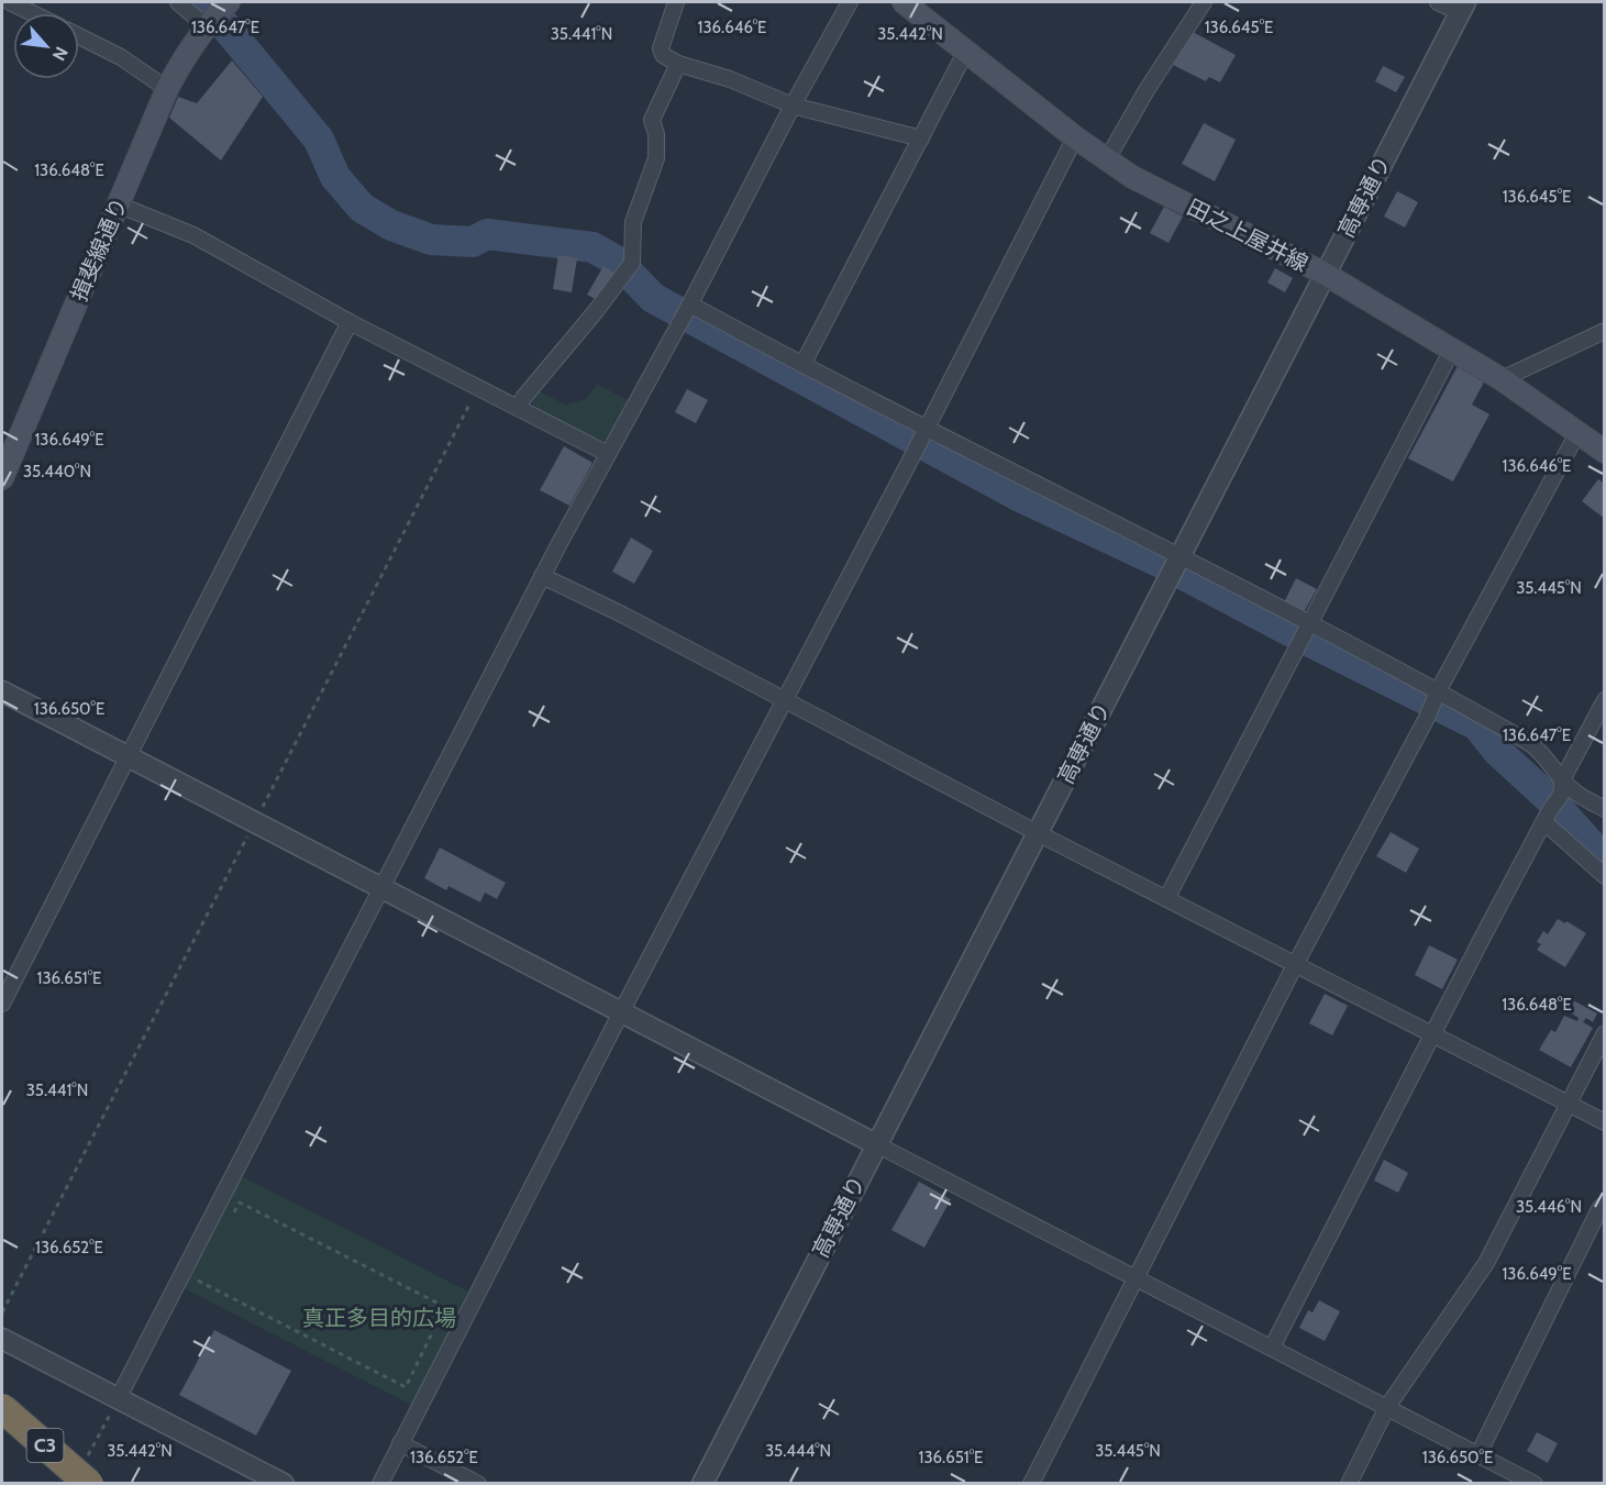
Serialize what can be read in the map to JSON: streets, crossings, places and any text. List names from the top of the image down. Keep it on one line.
{"streets":{"highway":["C3"],"main road":["田之上屋井線","揖斐線通り"],"street":["高専通り"]},"crossings":[["高専通り","田之上屋井線"]],"parks":["真正多目的広場"],"north":"bottom right","coordinates":["136.646°E","136.645°E","136.647°E","35.441°N","35.442°N","136.648°E","136.649°E","35.440°N","35.445°N","136.650°E","136.651°E","35.446°N","136.652°E","35.444°N"]}
